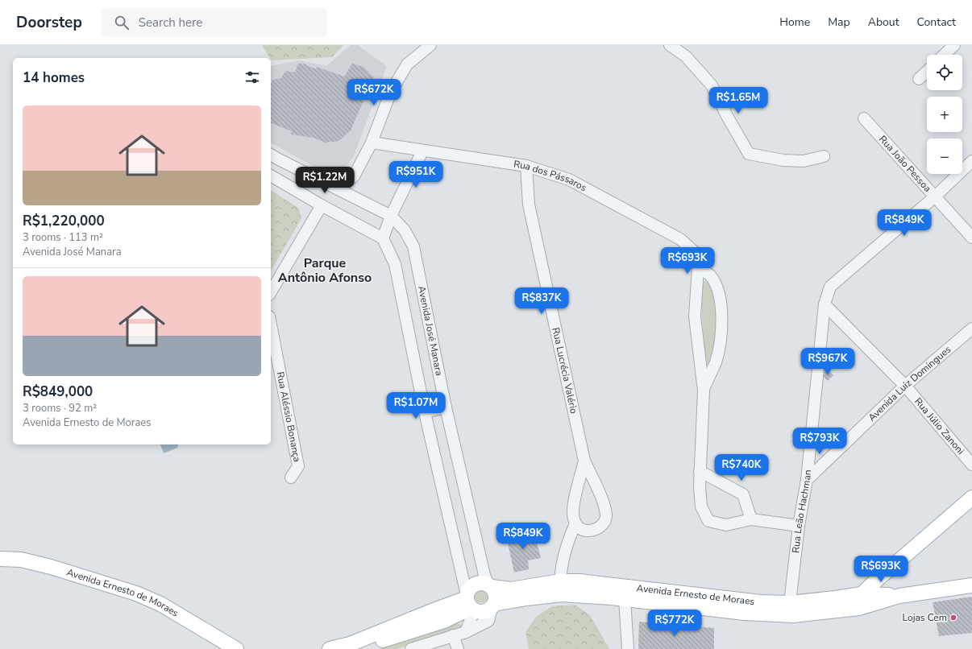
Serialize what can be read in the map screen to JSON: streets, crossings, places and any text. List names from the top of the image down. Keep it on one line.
{"streets":{"main road":["Avenida Ernesto de Moraes"],"street":["Rua João Pessoa","Rua dos Pássaros","Avenida José Manara","Rua Lucrécia Valério","Avenida Luiz Domingues","Rua Aléssio Bonança","Rua Júlio Zanoni","Rua Leão Hachman"]},"crossings":[["Rua João Pessoa","Rua Leão Hachman"],["Rua dos Pássaros","Rua Lucrécia Valério"],["Rua dos Pássaros","Rua Leão Hachman"],["Avenida José Manara","Avenida Ernesto de Moraes"],["Avenida Luiz Domingues","Rua Júlio Zanoni"],["Avenida Luiz Domingues","Rua Leão Hachman"],["Rua Júlio Zanoni","Rua Leão Hachman"],["Rua Leão Hachman","Avenida Ernesto de Moraes"]],"districts":["Parque Antônio Afonso"],"places":["Lojas Cem"],"page":{"header":"Doorstep","search":"Search here","nav":["Home","Map","About","Contact"],"map_buttons":["+","−"],"heading":"14 homes","price":["R$672K","R$1.65M","R$951K","R$1.22M","R$849K","R$693K","R$837K","R$967K","R$1.07M","R$793K","R$740K","R$849K","R$693K","R$772K"],"list":[{"name":"R$1,220,000","note":"3 rooms · 113 m² · Avenida José Manara"},{"name":"R$849,000","note":"3 rooms · 92 m² · Avenida Ernesto de Moraes"}]}}
